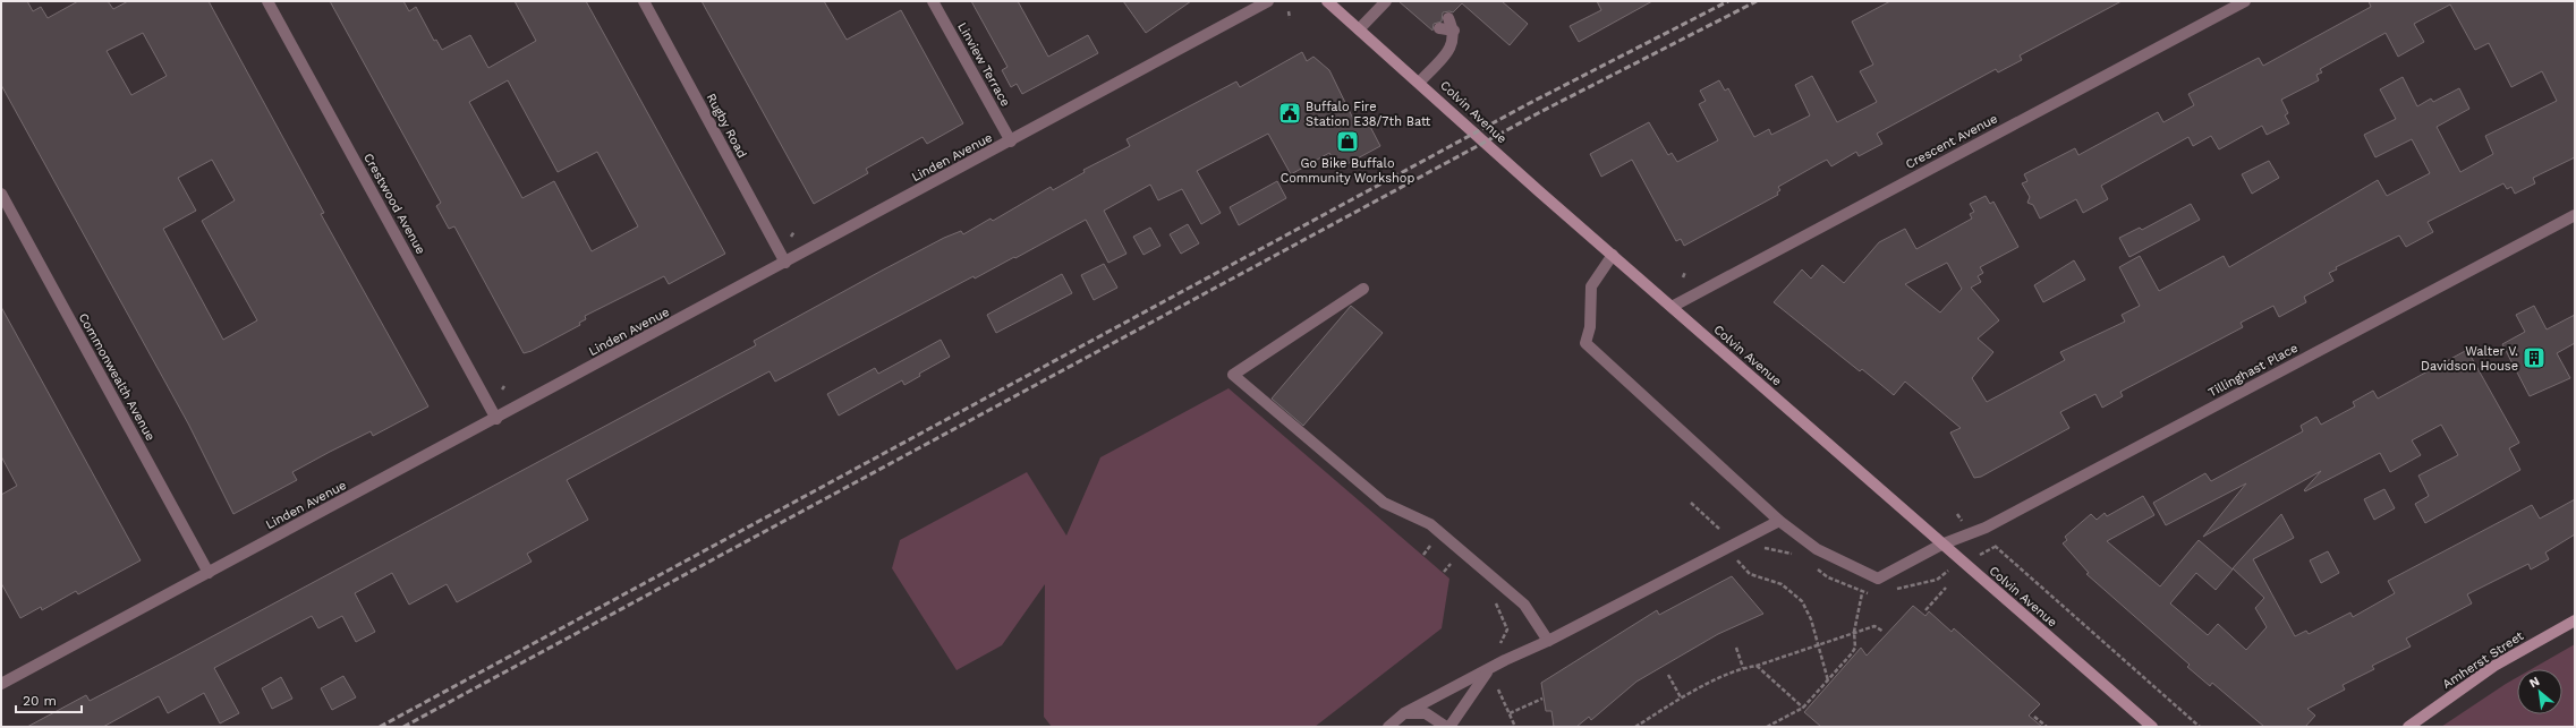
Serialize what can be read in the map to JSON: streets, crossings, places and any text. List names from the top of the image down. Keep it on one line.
{"streets":{"street":["Linview Terrace","Colvin Avenue","Rugby Road","Crescent Avenue","Linden Avenue","Crestwood Avenue","Tillinghast Place","Commonwealth Avenue","Amherst Street"]},"crossings":[["Linview Terrace","Linden Avenue"],["Colvin Avenue","Crescent Avenue"],["Colvin Avenue","Tillinghast Place"],["Rugby Road","Linden Avenue"],["Linden Avenue","Crestwood Avenue"],["Linden Avenue","Commonwealth Avenue"]],"places":{"public building":["Buffalo Fire Station E38/7th Batt"],"shop":["Go Bike Buffalo Community Workshop"],"building":["Walter V. Davidson House"]},"scale_bar":"20 m","north":"top left"}
